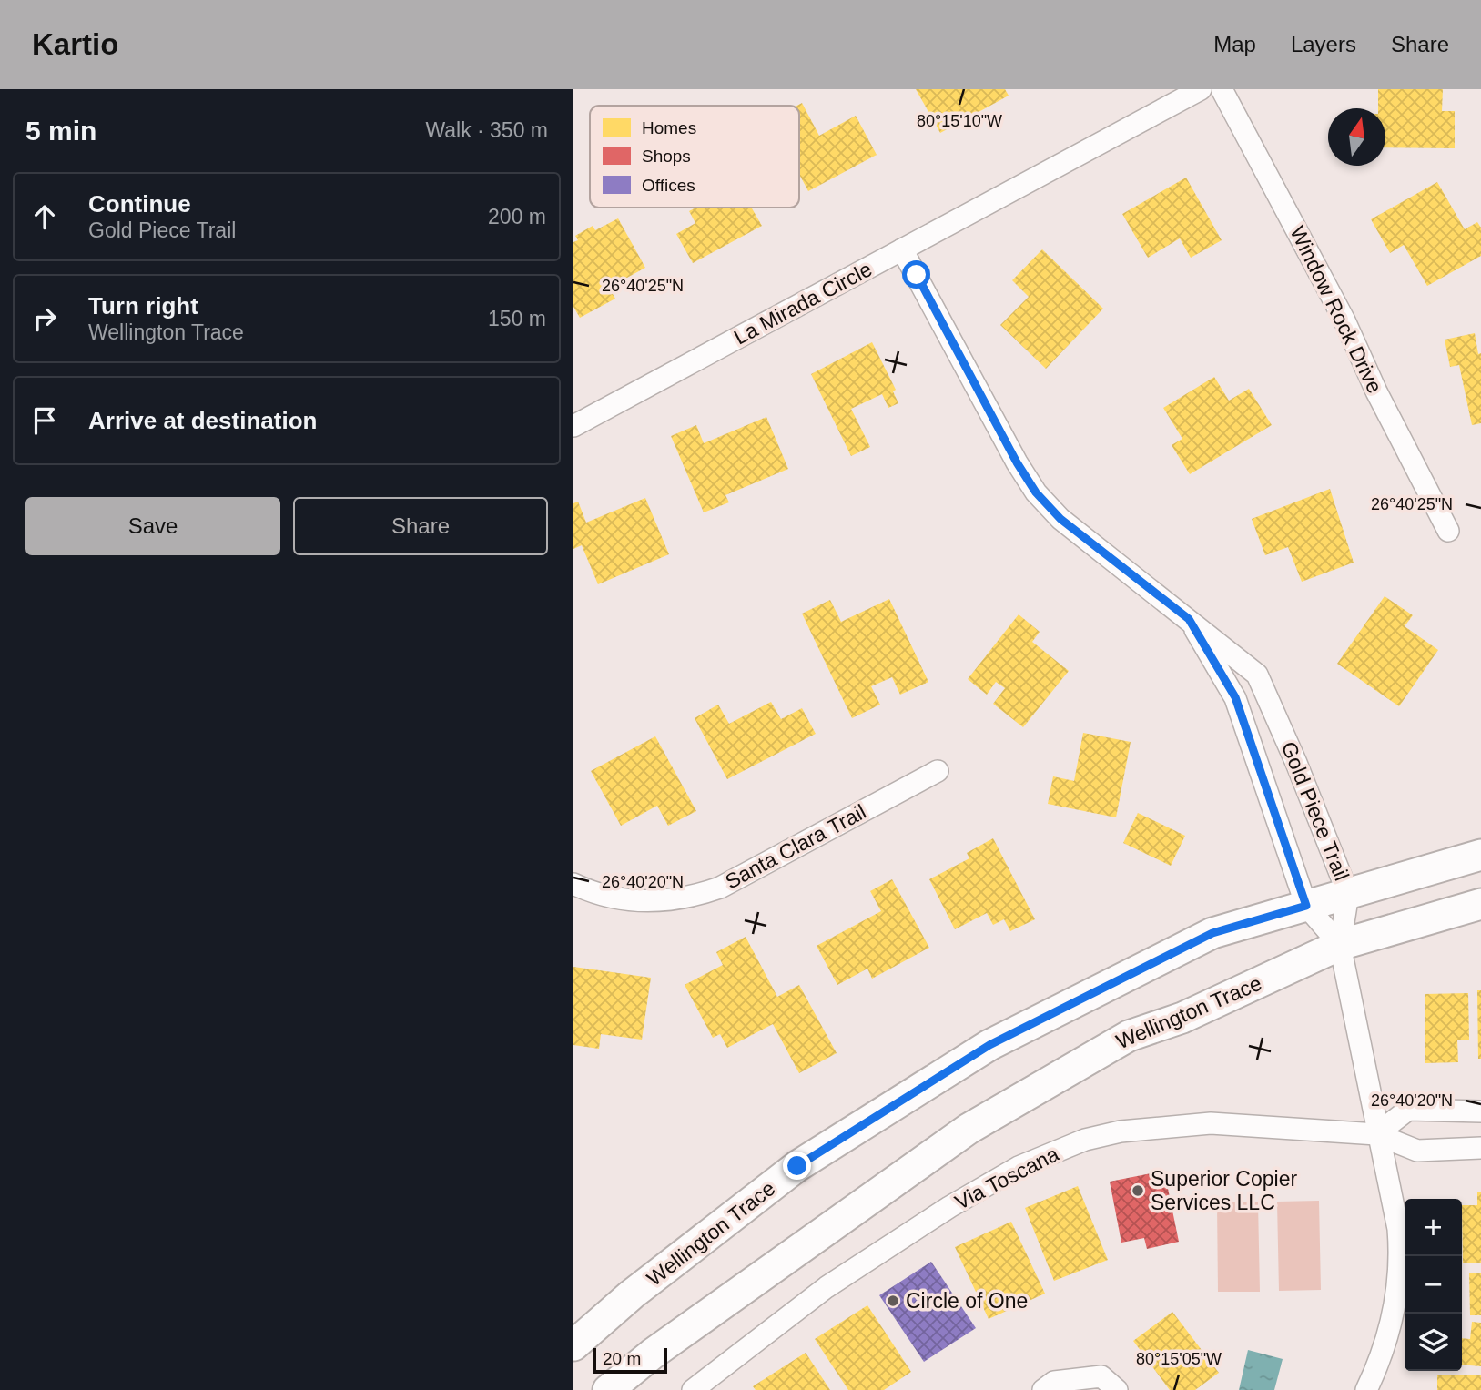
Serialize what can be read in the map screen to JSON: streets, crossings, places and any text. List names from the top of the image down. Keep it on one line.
{"streets":{"street":["La Mirada Circle","Window Rock Drive","Gold Piece Trail","Santa Clara Trail","Wellington Trace","Via Toscana"]},"crossings":[["La Mirada Circle","Gold Piece Trail"],["Gold Piece Trail","Wellington Trace"]],"places":["Superior Copier Services LLC","Circle of One"],"legend":["Homes","Shops","Offices"],"scale_bar":"20 m","north":"top","page":{"header":"Kartio","nav":["Map","Layers","Share"],"heading":["5 min","Walk · 350 m"],"list":[["Continue","Gold Piece Trail","200 m"],["Turn right","Wellington Trace","150 m"],"Arrive at destination"],"buttons":["Save","Share"],"map_buttons":["+","−"],"scale":"20 m"},"coordinates":["80°15'10\"W","26°40'25\"N","26°40'20\"N","80°15'05\"W"]}
